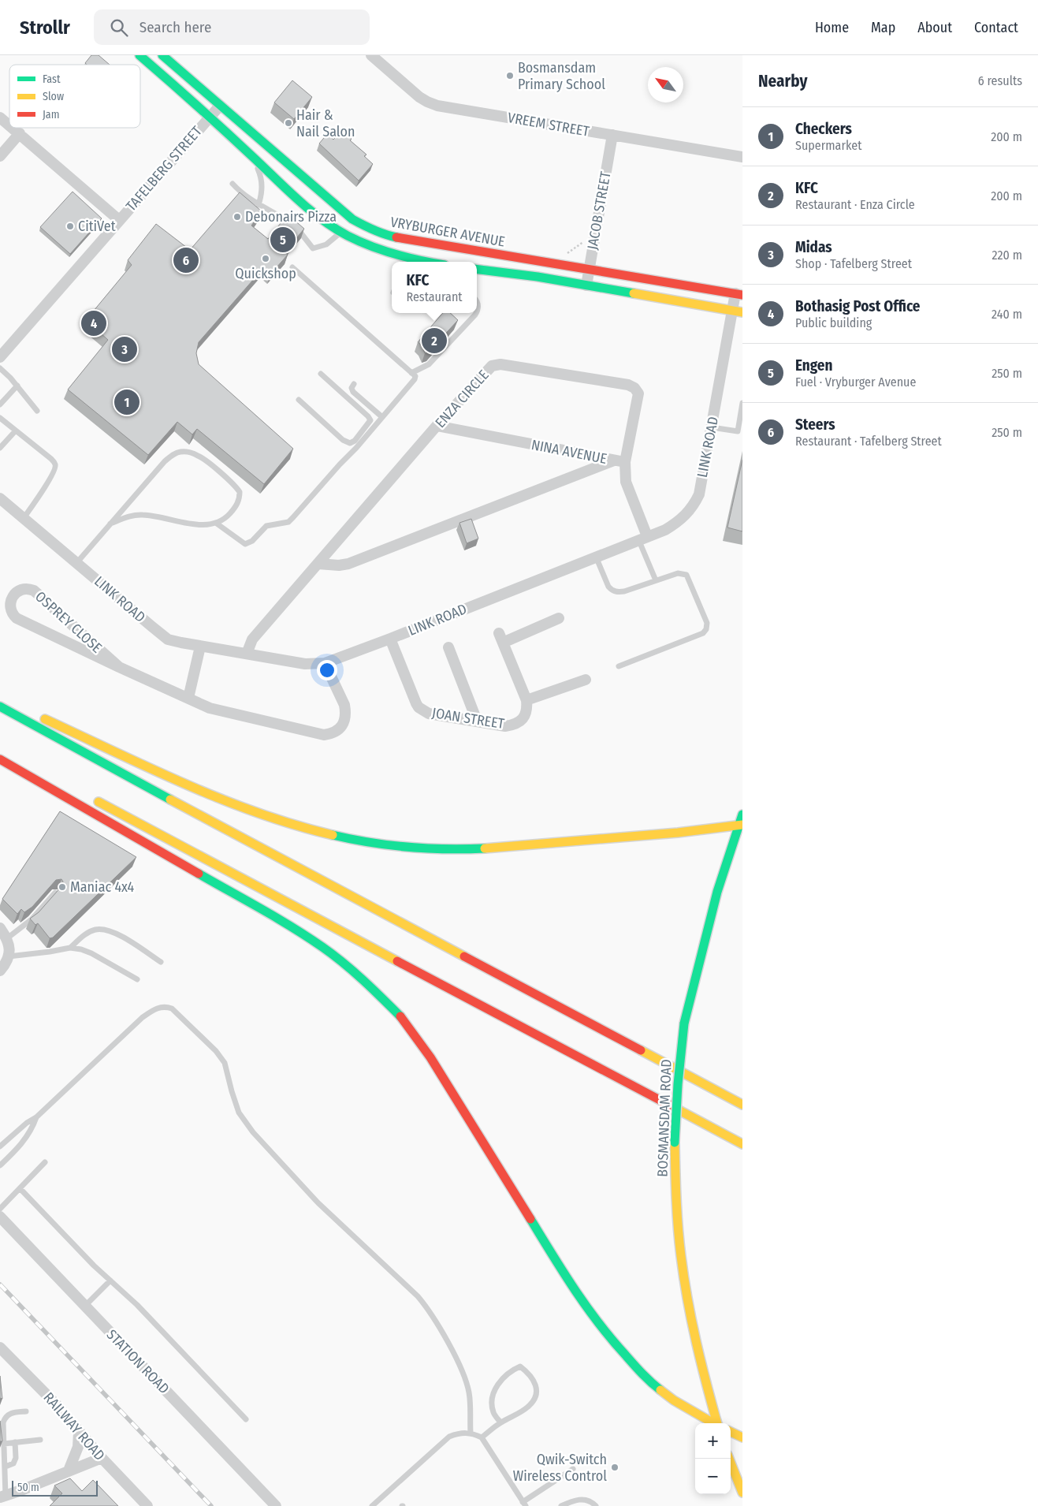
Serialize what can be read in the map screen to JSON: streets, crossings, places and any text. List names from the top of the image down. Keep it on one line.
{"streets":{"main road":["VRYBURGER AVENUE","BOSMANSDAM ROAD"],"street":["VREEM STREET","TAFELBERG STREET","JACOB STREET","ENZA CIRCLE","LINK ROAD","NINA AVENUE","OSPREY CLOSE","JOAN STREET","STATION ROAD","RAILWAY ROAD"]},"crossings":[["VREEM STREET","JACOB STREET"],["TAFELBERG STREET","VRYBURGER AVENUE"],["JACOB STREET","VRYBURGER AVENUE"],["VRYBURGER AVENUE","LINK ROAD"],["ENZA CIRCLE","LINK ROAD"],["ENZA CIRCLE","NINA AVENUE"],["LINK ROAD","NINA AVENUE"],["LINK ROAD","OSPREY CLOSE"],["LINK ROAD","JOAN STREET"]],"places":["Bosmansdam Primary School","Hair & Nail Salon","Debonairs Pizza","CitiVet","Quickshop","Maniac 4x4","Qwik-Switch Wireless Control"],"legend":["Fast","Slow","Jam"],"scale_bar":"50 m","north":"top left","page":{"header":"Strollr","search":"Search here","nav":["Home","Map","About","Contact"],"heading":["Nearby","6 results"],"list":[{"mark":"1","name":"Checkers","note":"Supermarket","value":"200 m"},{"mark":"2","name":"KFC","note":"Restaurant · Enza Circle","value":"200 m"},{"mark":"3","name":"Midas","note":"Shop · Tafelberg Street","value":"220 m"},{"mark":"4","name":"Bothasig Post Office","note":"Public building","value":"240 m"},{"mark":"5","name":"Engen","note":"Fuel · Vryburger Avenue","value":"250 m"},{"mark":"6","name":"Steers","note":"Restaurant · Tafelberg Street","value":"250 m"}],"pins":["5","6","4","2","3","1"],"popup":["KFC","Restaurant"],"map_buttons":["+","−"],"scale":"50 m"}}
